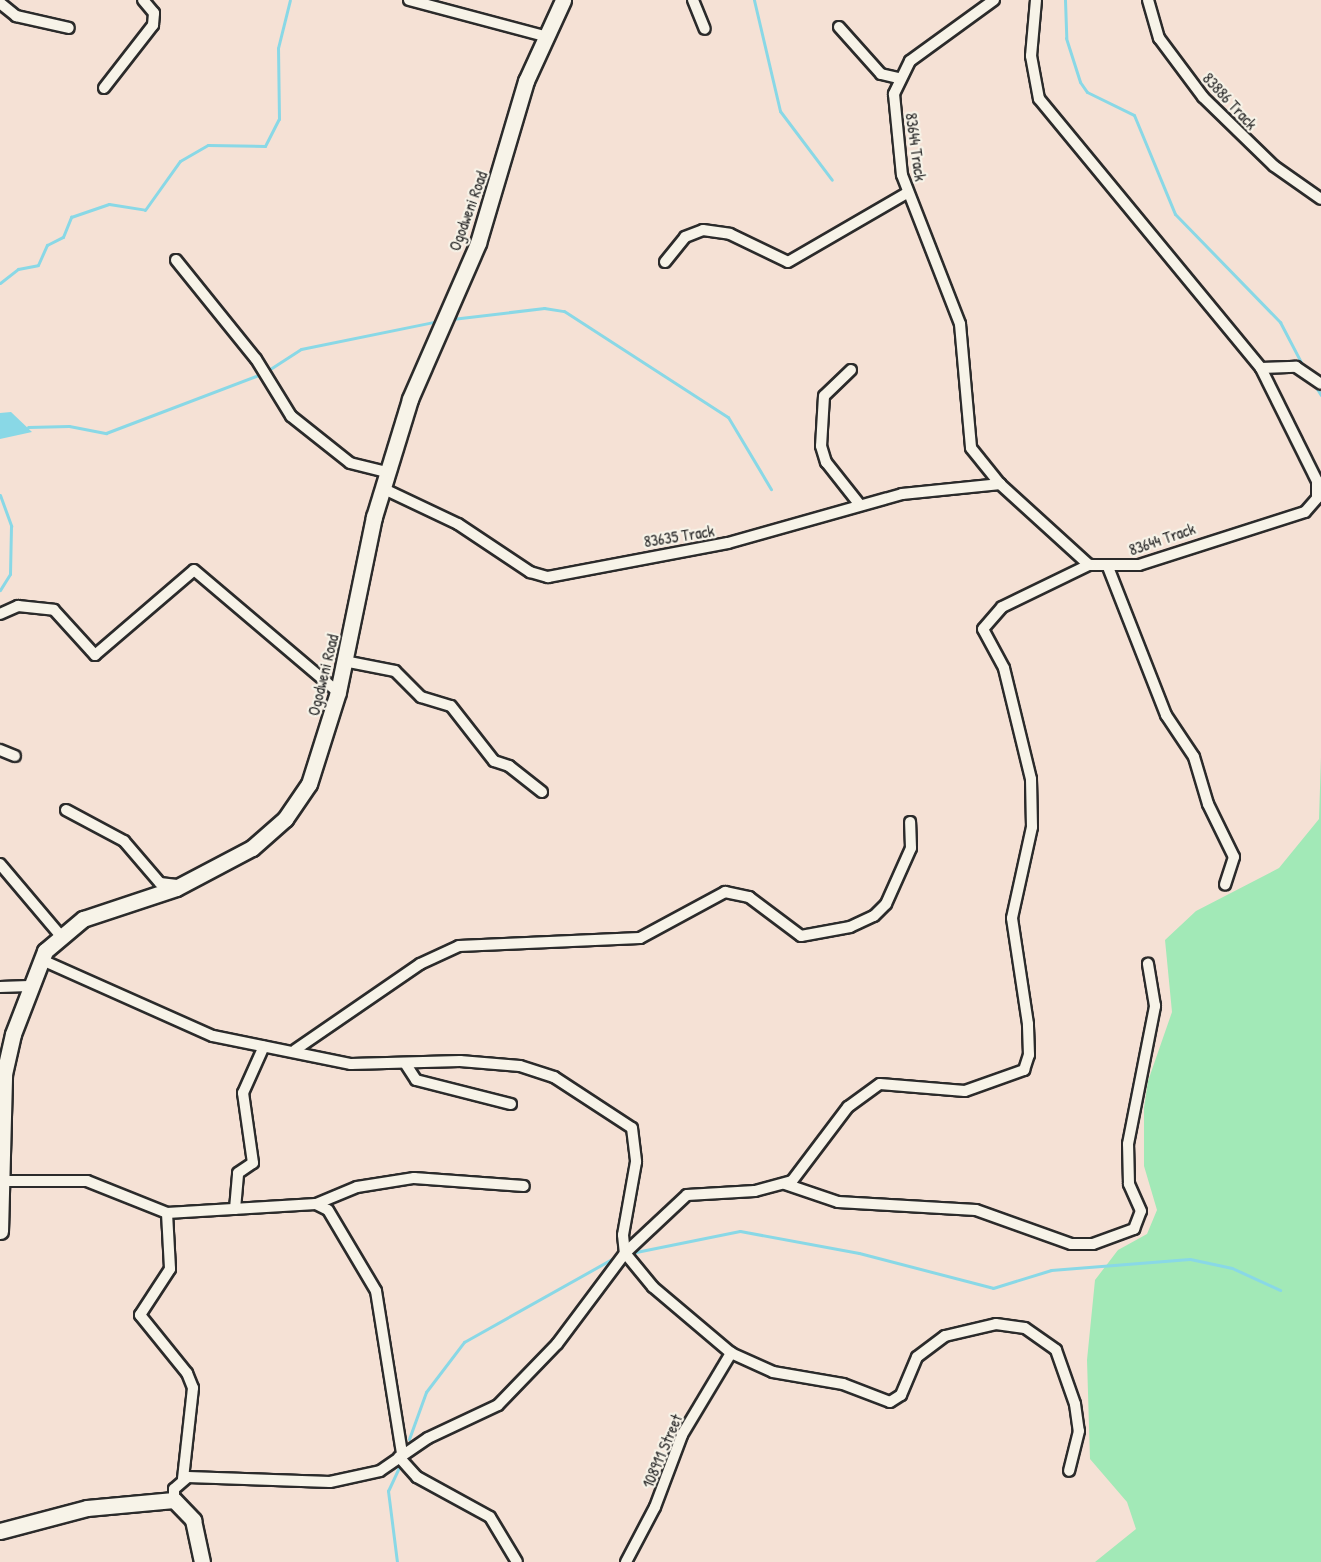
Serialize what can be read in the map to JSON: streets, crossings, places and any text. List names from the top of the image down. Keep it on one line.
{"streets":{"street":["83886 Track","83644 Track","Ogodweni Road","83635 Track","108911 Street"]},"crossings":[["83644 Track","83635 Track"],["Ogodweni Road","83635 Track"]]}
